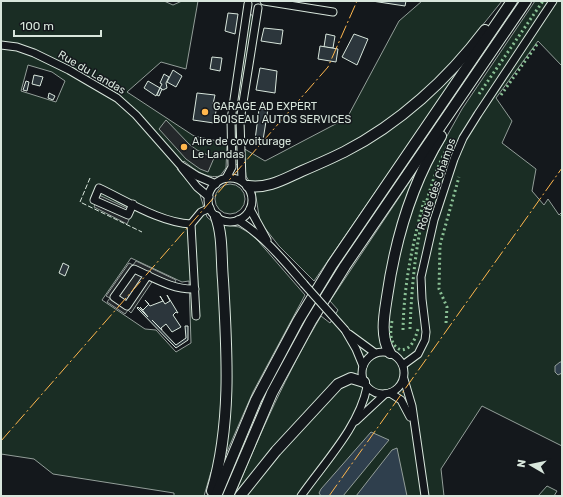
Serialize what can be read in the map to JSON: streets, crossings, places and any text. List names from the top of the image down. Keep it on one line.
{"streets":{"street":["Rue du Landas","Route des Champs"]},"places":["GARAGE AD EXPERT BOISEAU AUTOS SERVICES","Aire de covoiturage Le Landas"],"scale_bar":"100 m","north":"left"}
